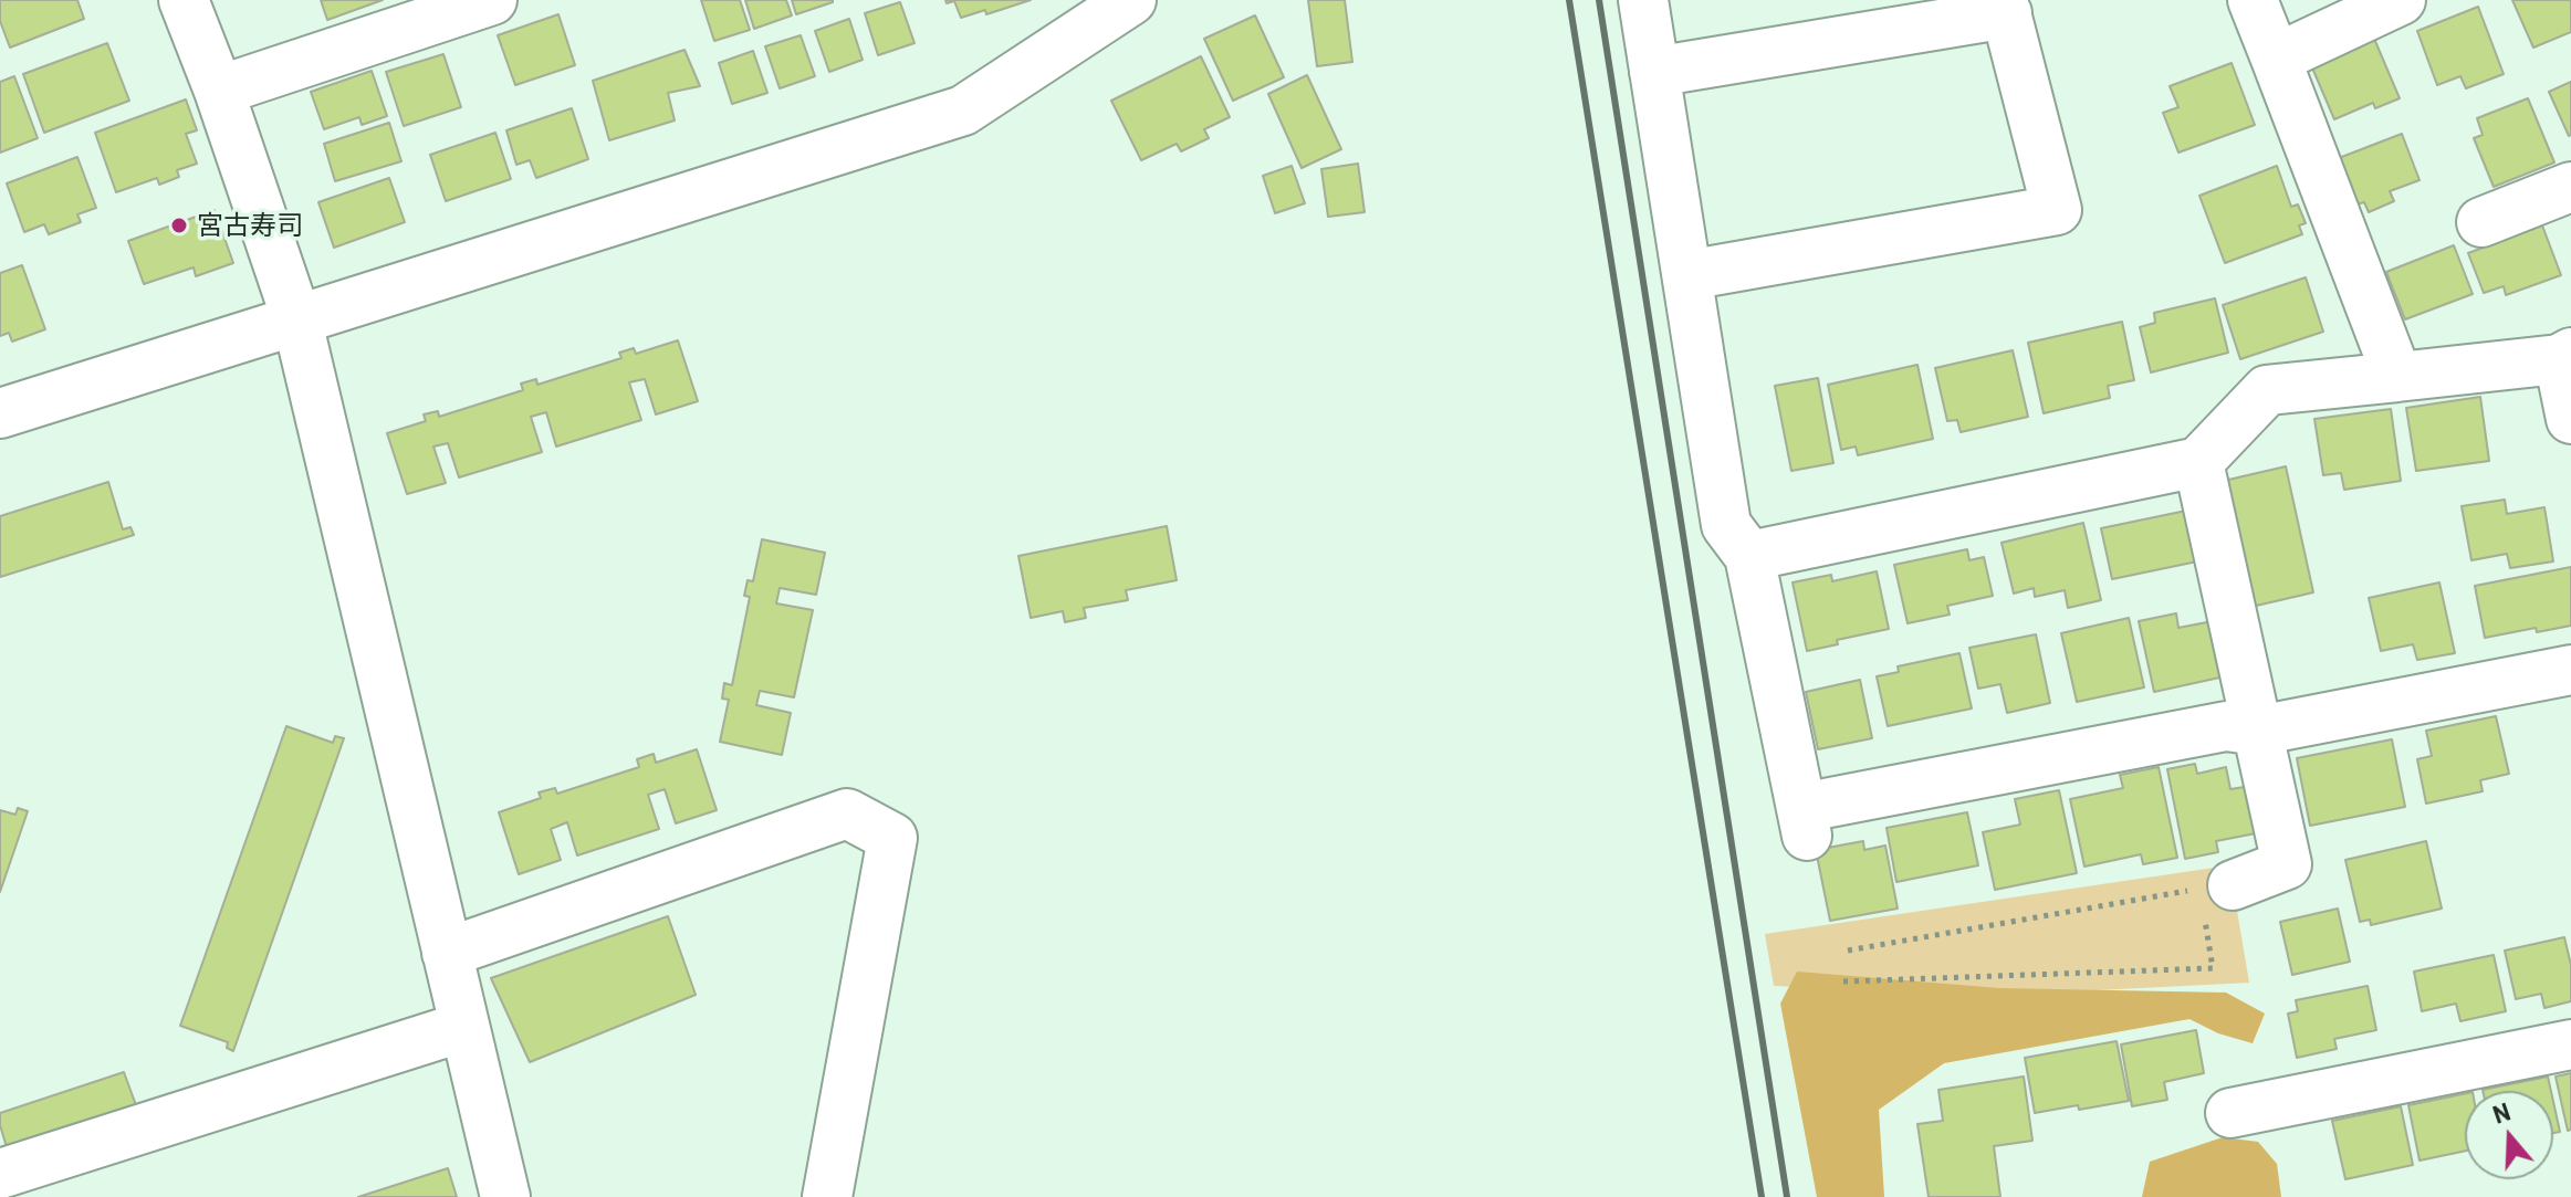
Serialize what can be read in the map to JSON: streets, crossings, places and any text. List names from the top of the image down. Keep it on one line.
{"places":["宮古寿司"],"north":"top"}
